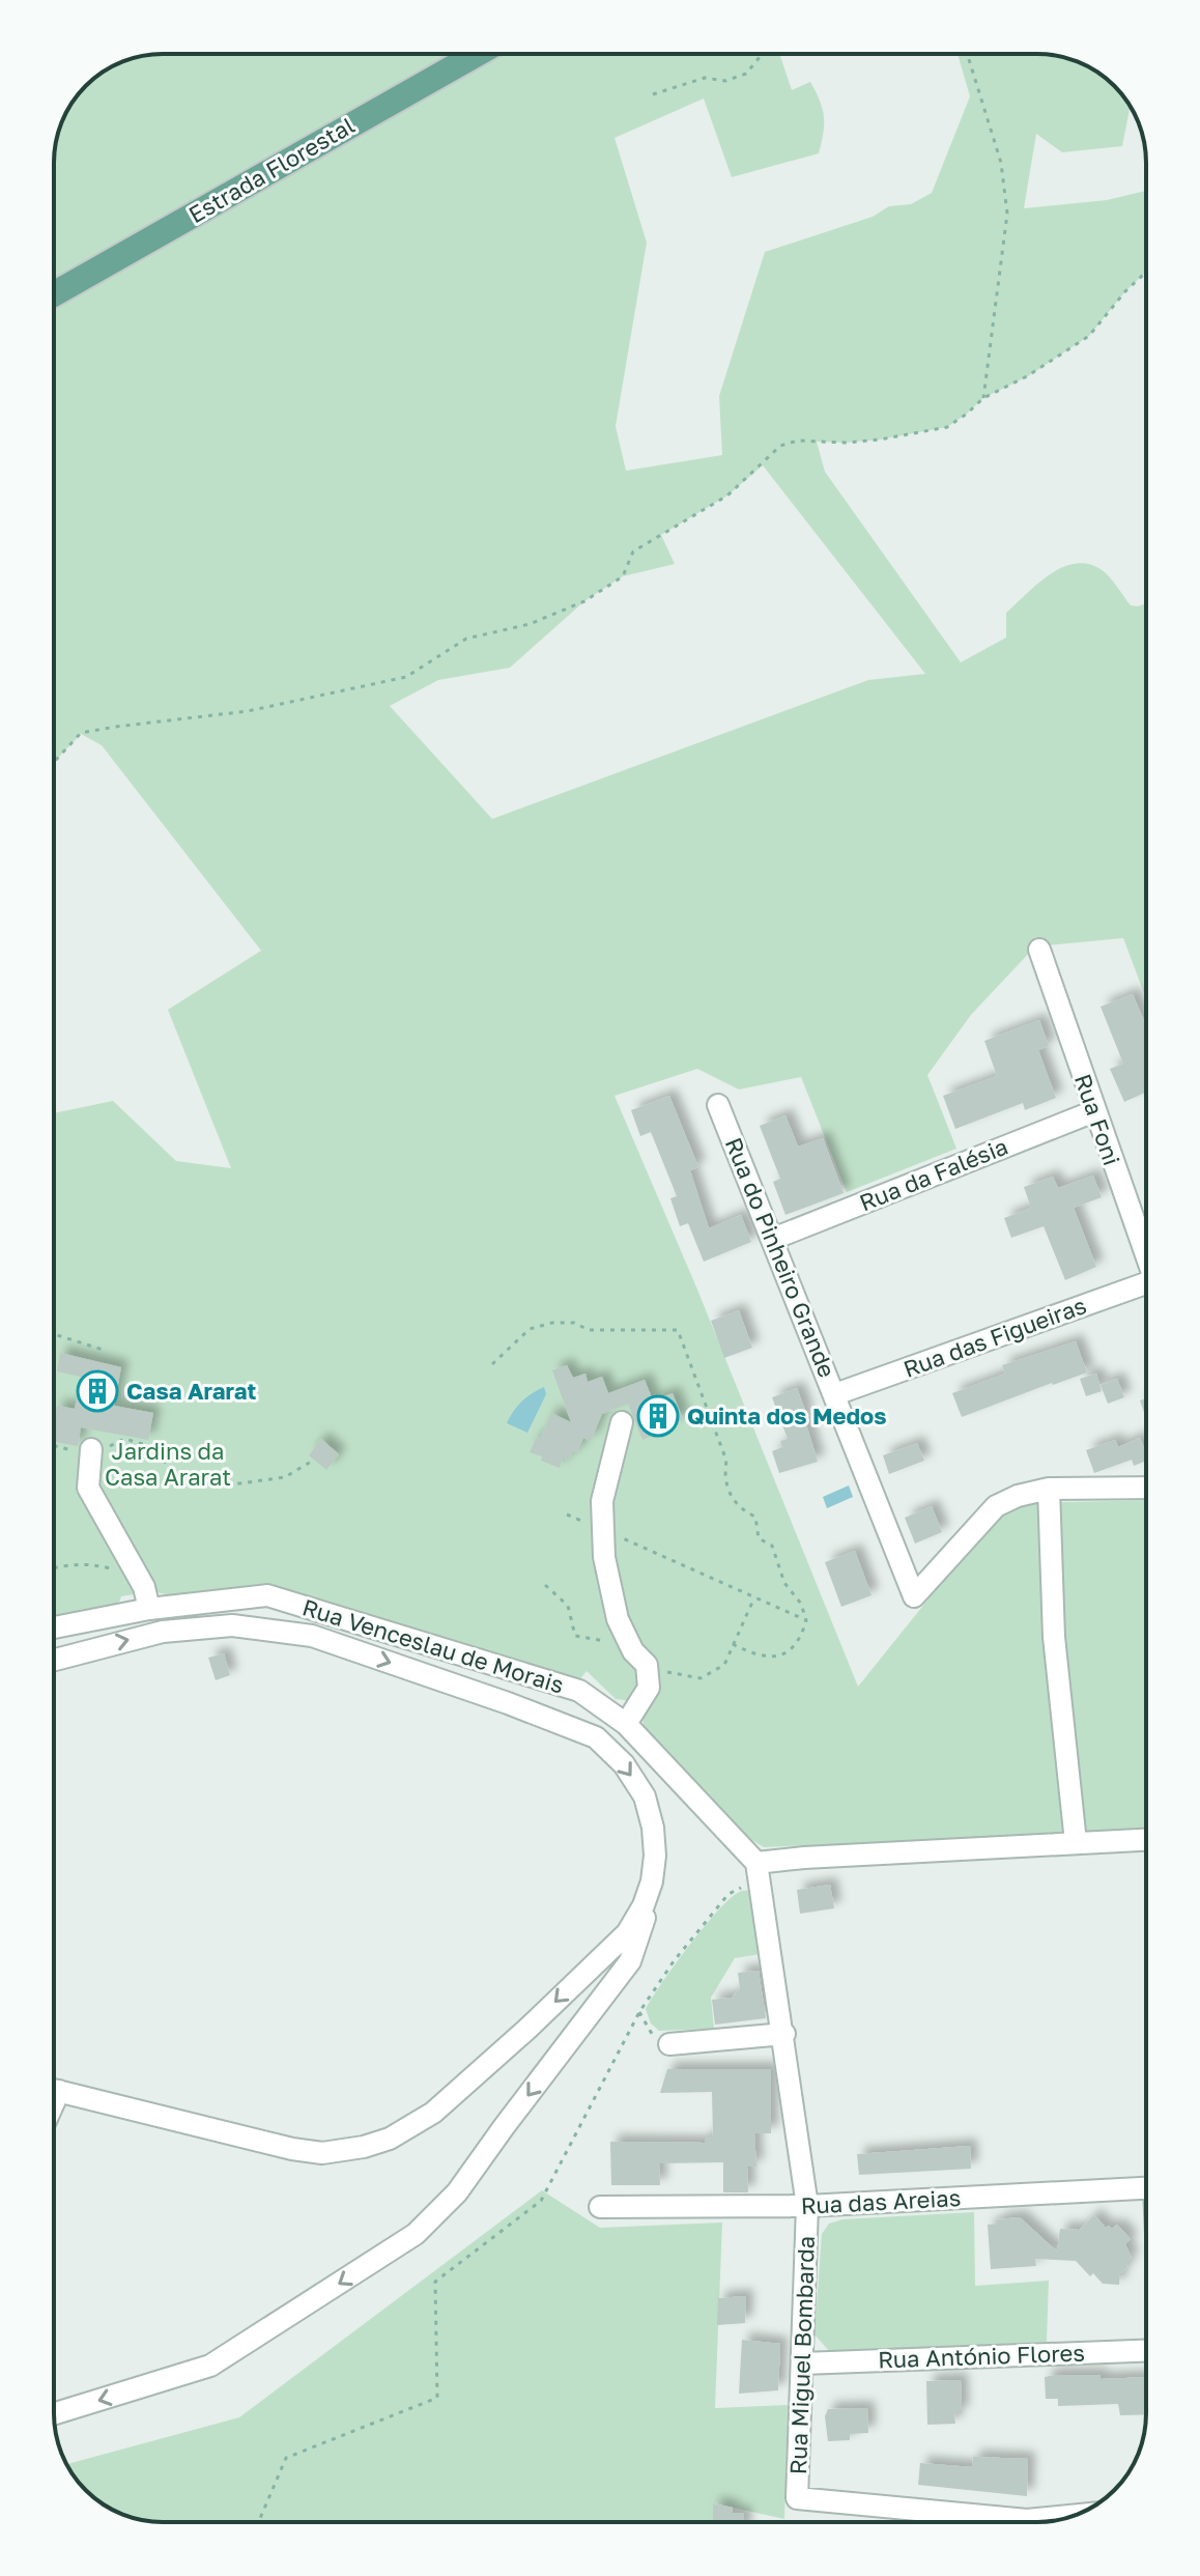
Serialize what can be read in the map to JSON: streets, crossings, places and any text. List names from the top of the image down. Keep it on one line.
{"streets":{"main road":["Estrada Florestal"],"street":["Rua Foni","Rua da Falésia","Rua do Pinheiro Grande","Rua das Figueiras","Rua Venceslau de Morais","Rua das Areias","Rua Miguel Bombarda","Rua António Flores"]},"crossings":[["Rua Foni","Rua da Falésia"],["Rua da Falésia","Rua do Pinheiro Grande"],["Rua do Pinheiro Grande","Rua das Figueiras"],["Rua das Areias","Rua Miguel Bombarda"],["Rua Miguel Bombarda","Rua António Flores"]],"parks":["Jardins da Casa Ararat"],"places":{"building":["Casa Ararat","Quinta dos Medos"]}}
